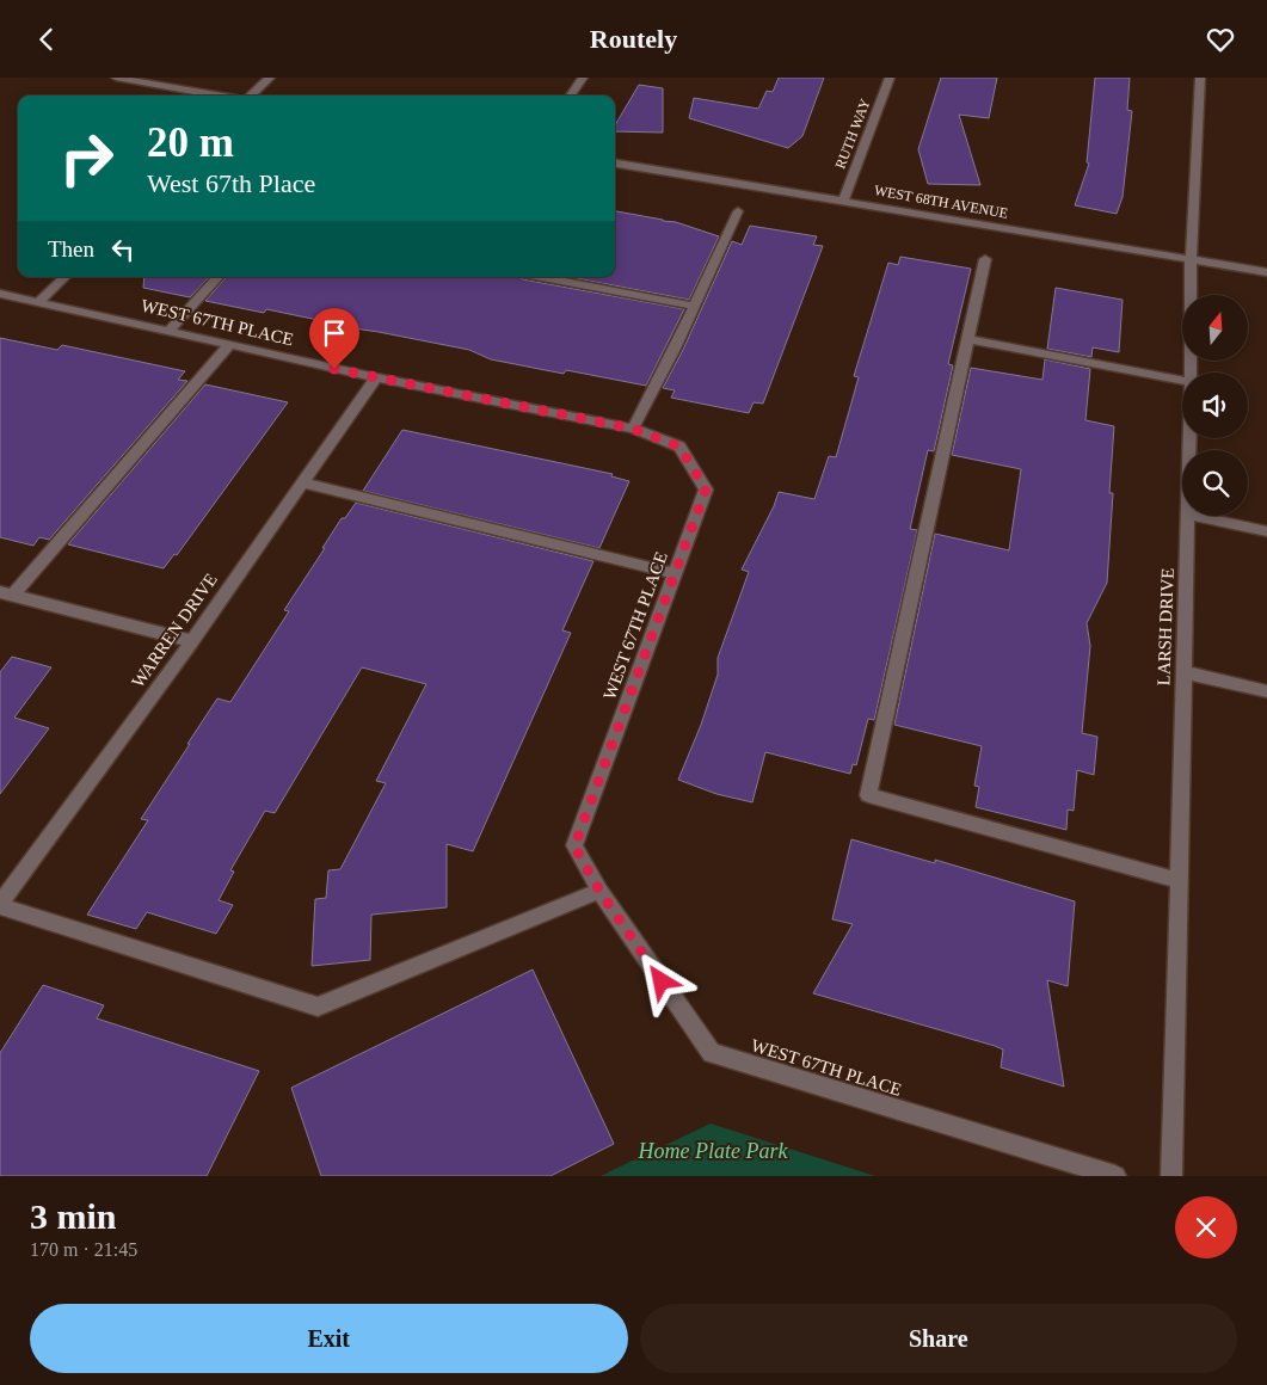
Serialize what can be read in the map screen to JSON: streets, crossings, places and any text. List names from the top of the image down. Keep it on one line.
{"streets":{"street":["RUTH WAY","WEST 68TH AVENUE","WEST 67TH PLACE","LARSH DRIVE","WARREN DRIVE"]},"crossings":[["RUTH WAY","WEST 68TH AVENUE"],["WEST 68TH AVENUE","LARSH DRIVE"],["WEST 67TH PLACE","WARREN DRIVE"]],"parks":["Home Plate Park"],"north":"top","page":{"header":"Routely","turn":["20 m","West 67th Place"],"then":"Then","heading":["3 min","170 m · 21:45"],"buttons":["Exit","Share"]}}
